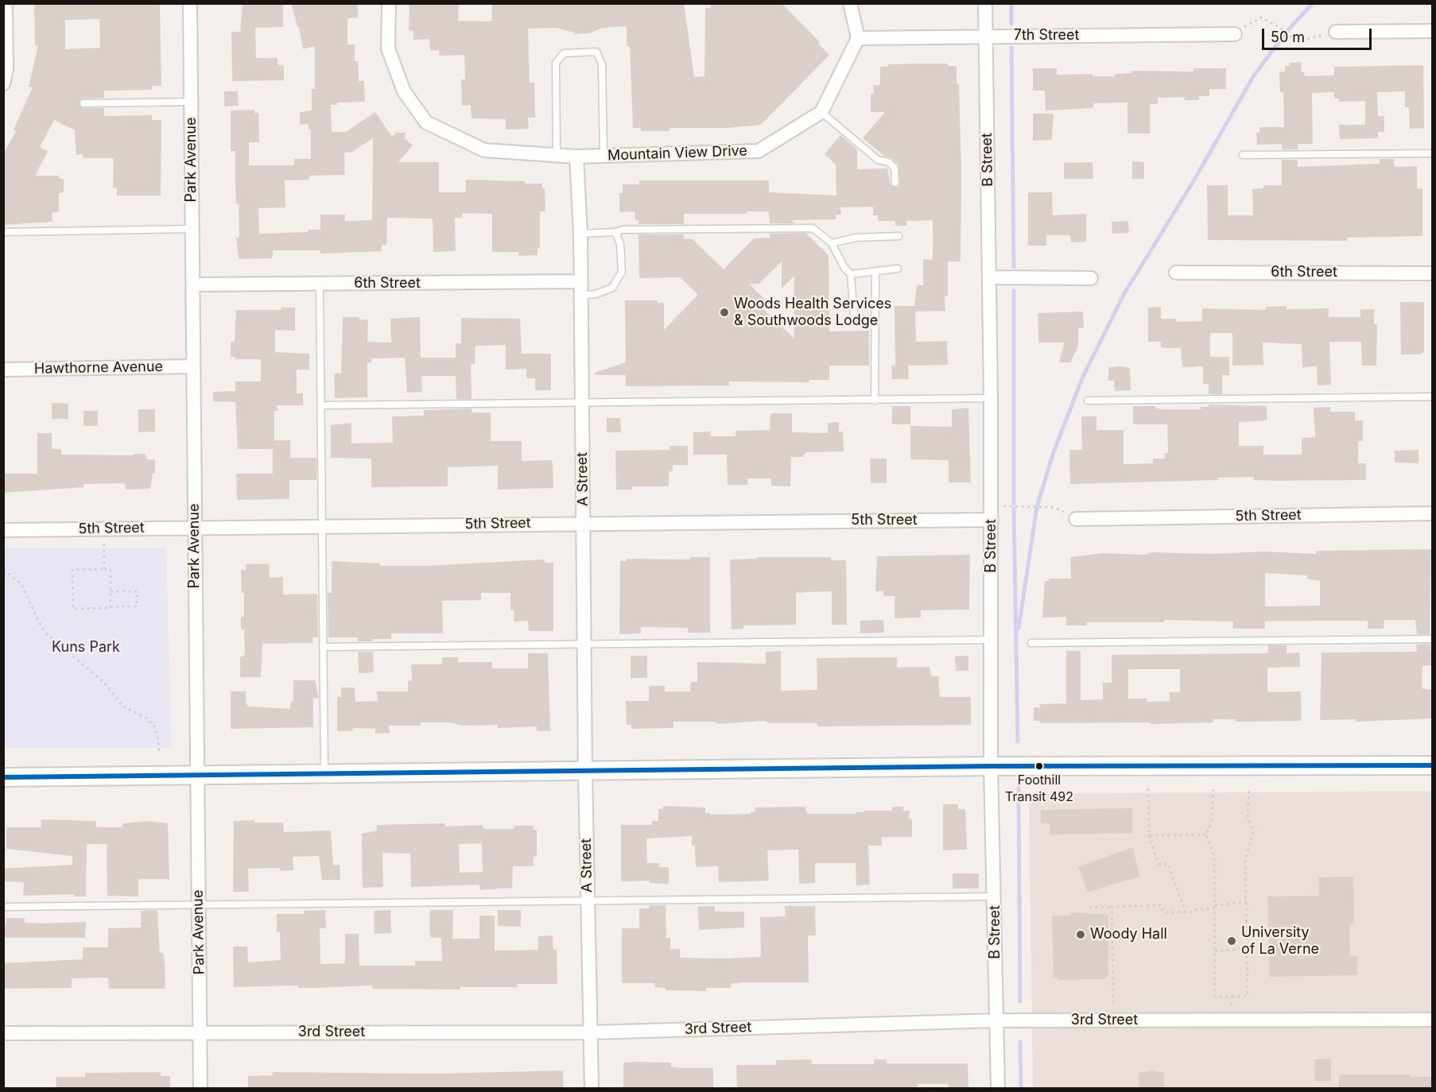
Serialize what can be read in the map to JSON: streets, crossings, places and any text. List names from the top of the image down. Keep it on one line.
{"streets":{"street":["7th Street","Mountain View Drive","Park Avenue","B Street","6th Street","Hawthorne Avenue","A Street","5th Street","3rd Street"]},"crossings":[["7th Street","B Street"],["Mountain View Drive","A Street"],["Park Avenue","6th Street"],["Park Avenue","Hawthorne Avenue"],["Park Avenue","5th Street"],["Park Avenue","3rd Street"],["B Street","5th Street"],["B Street","3rd Street"],["6th Street","A Street"],["A Street","5th Street"],["A Street","3rd Street"]],"parks":["Kuns Park"],"places":["Woods Health Services & Southwoods Lodge","Foothill Transit 492","Woody Hall","University of La Verne"],"scale_bar":"50 m"}
